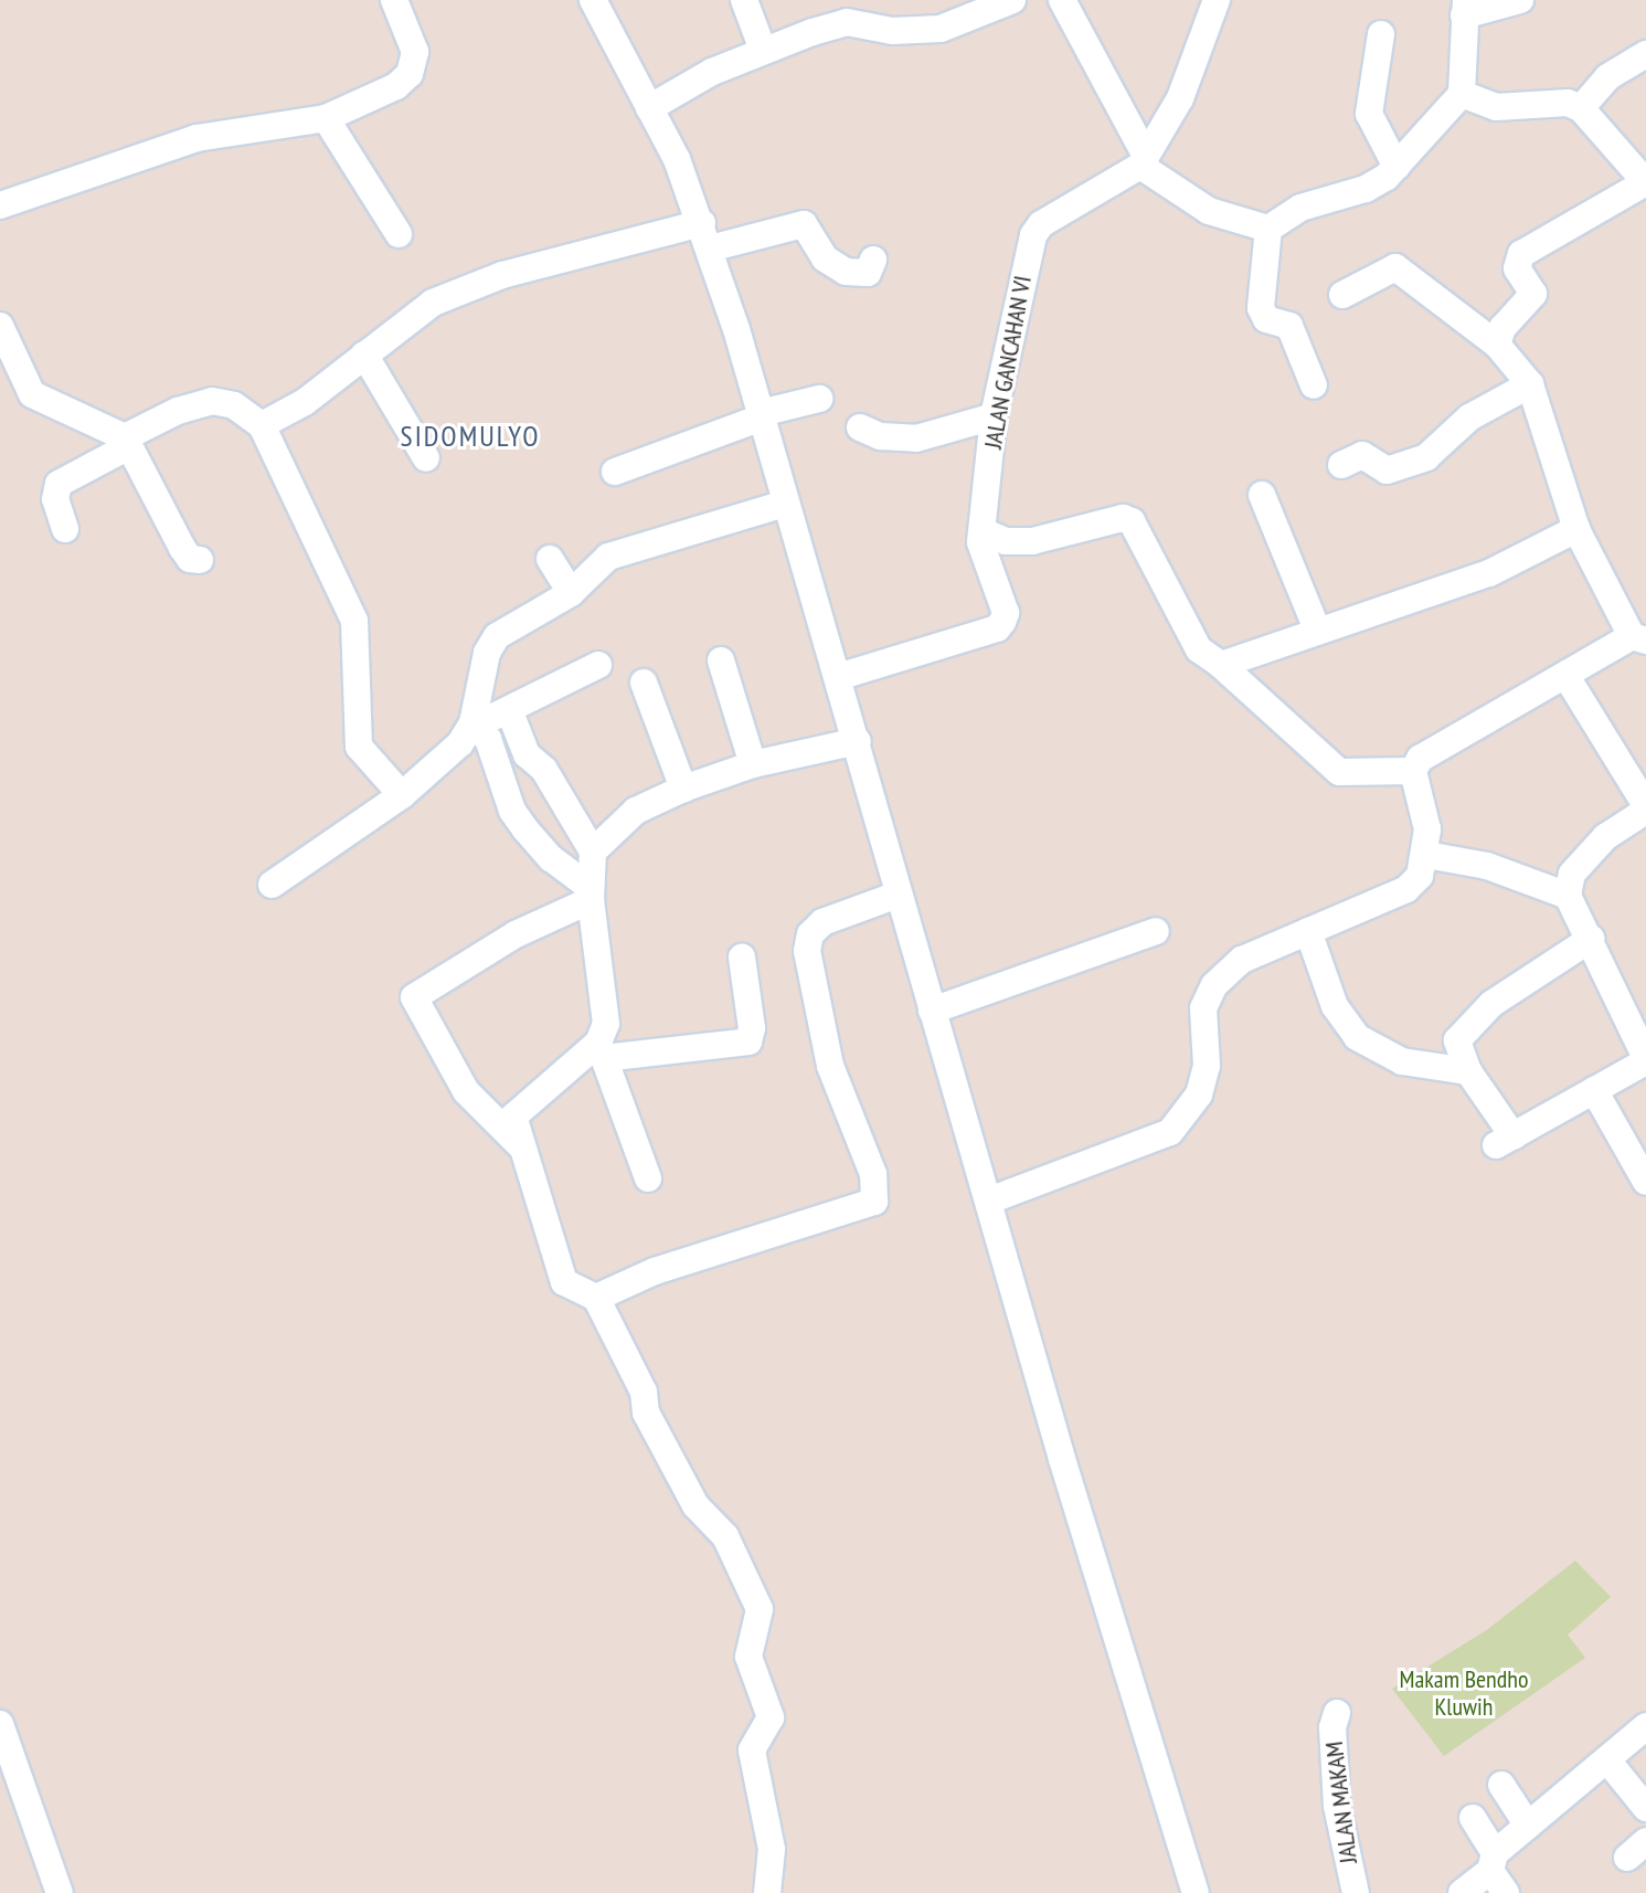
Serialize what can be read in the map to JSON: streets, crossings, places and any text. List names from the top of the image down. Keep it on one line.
{"streets":{"street":["JALAN GANCAHAN VI","JALAN MAKAM"]},"districts":["SIDOMULYO"],"parks":["Makam Bendho Kluwih"]}
